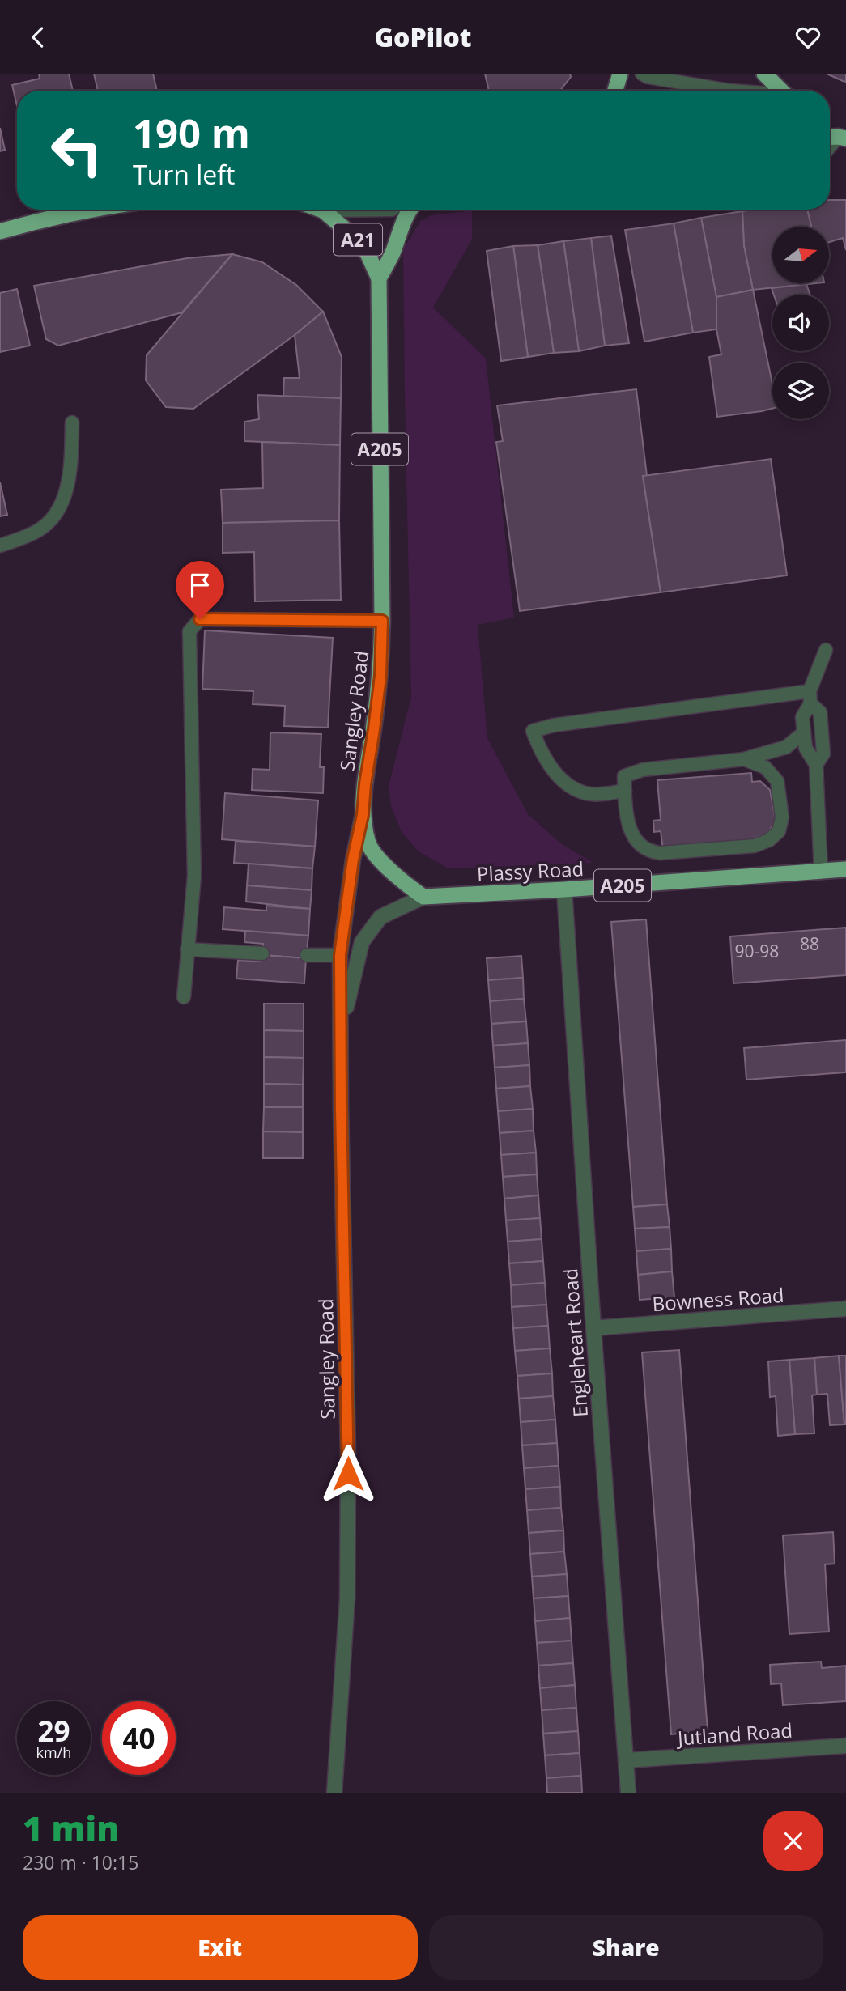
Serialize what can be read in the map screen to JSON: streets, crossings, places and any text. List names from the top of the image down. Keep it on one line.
{"streets":{"highway":["A21","A205","Sangley Road","Plassy Road"],"street":["Bowness Road","Engleheart Road","Jutland Road"]},"crossings":[["A21","Sangley Road"],["A205","Sangley Road"],["A205","Plassy Road"],["Sangley Road","Plassy Road"],["Plassy Road","Engleheart Road"],["Bowness Road","Engleheart Road"],["Engleheart Road","Jutland Road"]],"house_numbers":["88","90-98"],"north":"right","page":{"header":"GoPilot","turn":["190 m","Turn left"],"speed":"29 km/h","limit":"40","heading":["1 min","230 m · 10:15"],"buttons":["Exit","Share"]}}
